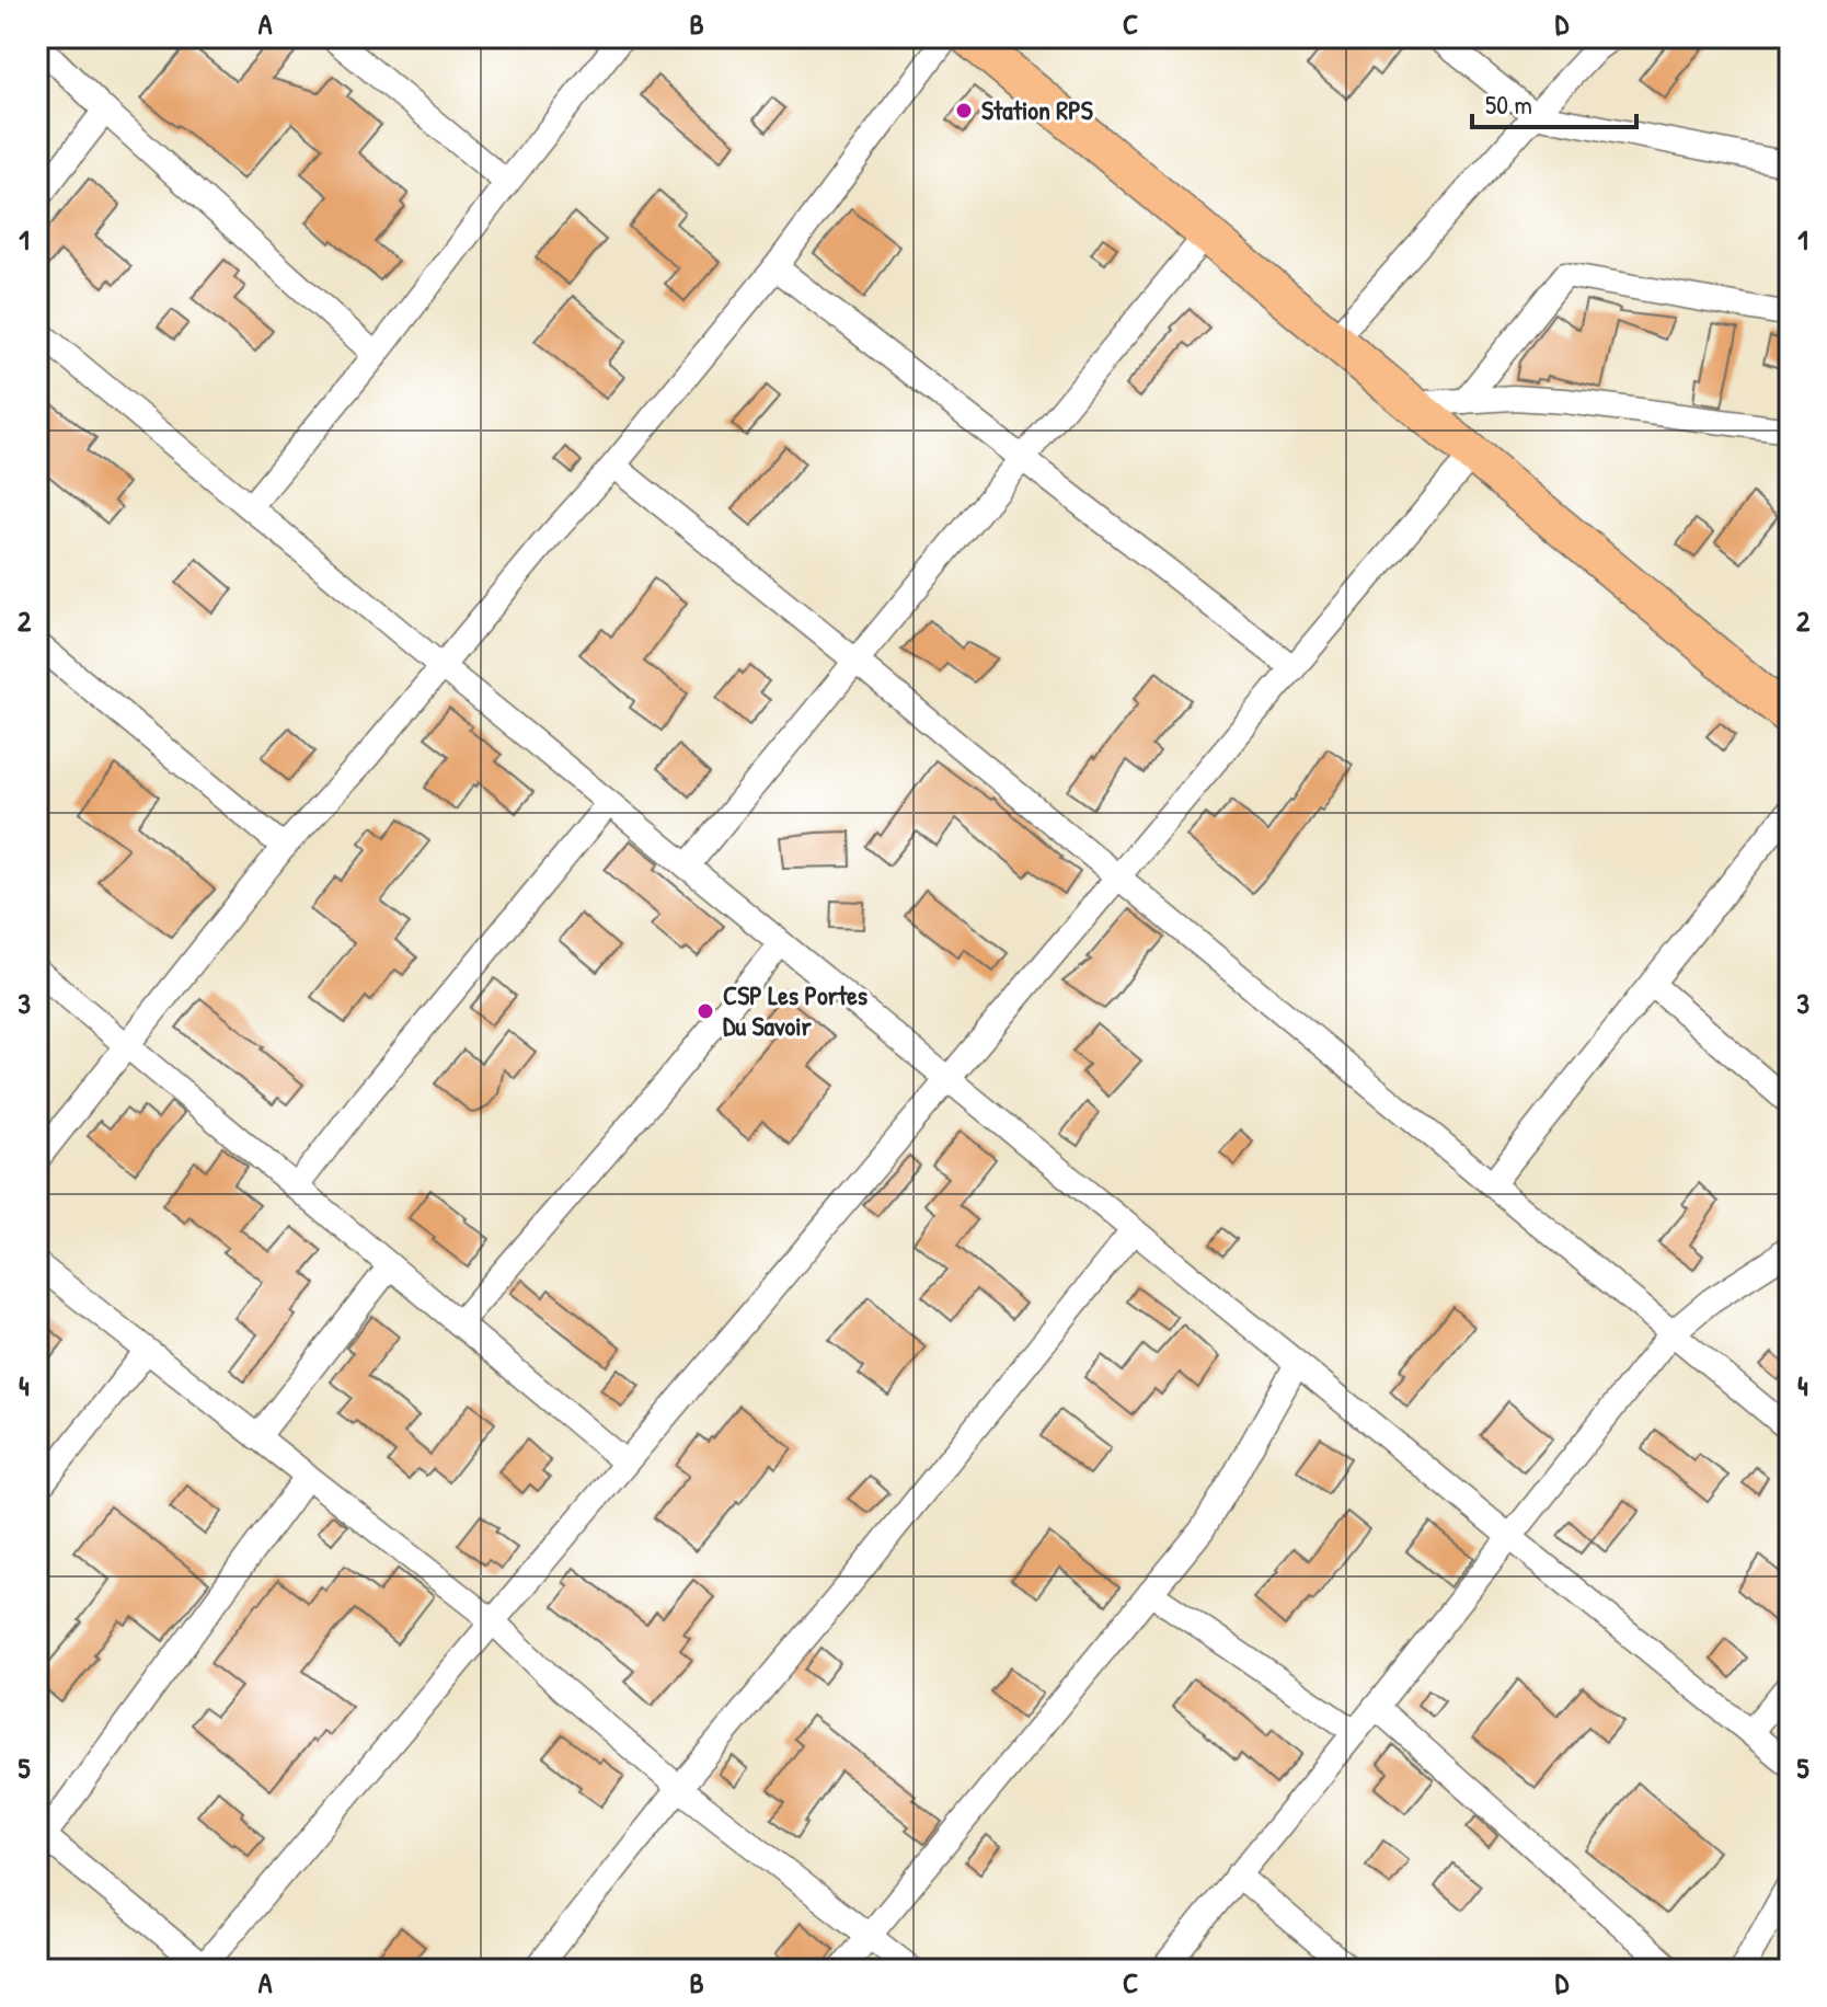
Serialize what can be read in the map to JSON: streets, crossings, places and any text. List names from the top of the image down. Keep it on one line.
{"places":["Station RPS","CSP Les Portes Du Savoir"],"scale_bar":"50 m","grid":{"columns":["A","B","C","D"],"rows":["1","2","3","4","5"]}}
